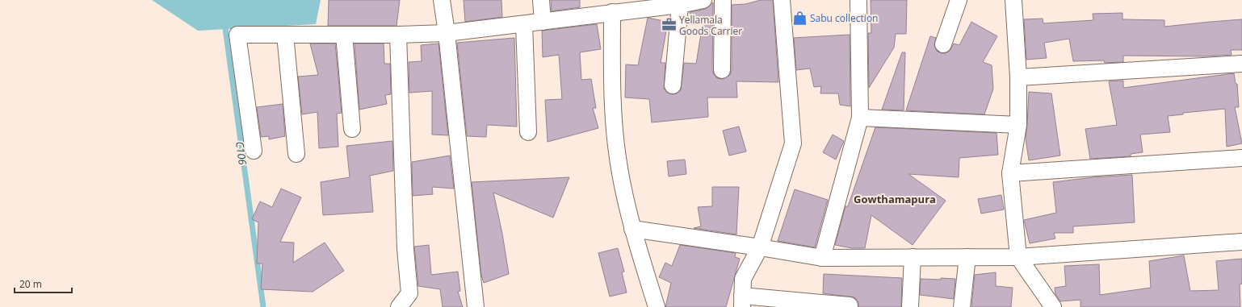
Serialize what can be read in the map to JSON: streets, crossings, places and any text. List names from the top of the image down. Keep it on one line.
{"districts":["Gowthamapura"],"water":["C106"],"places":{"shop":["Sabu collection"],"office":["Yellamala Goods Carrier"]},"scale_bar":"20 m"}
